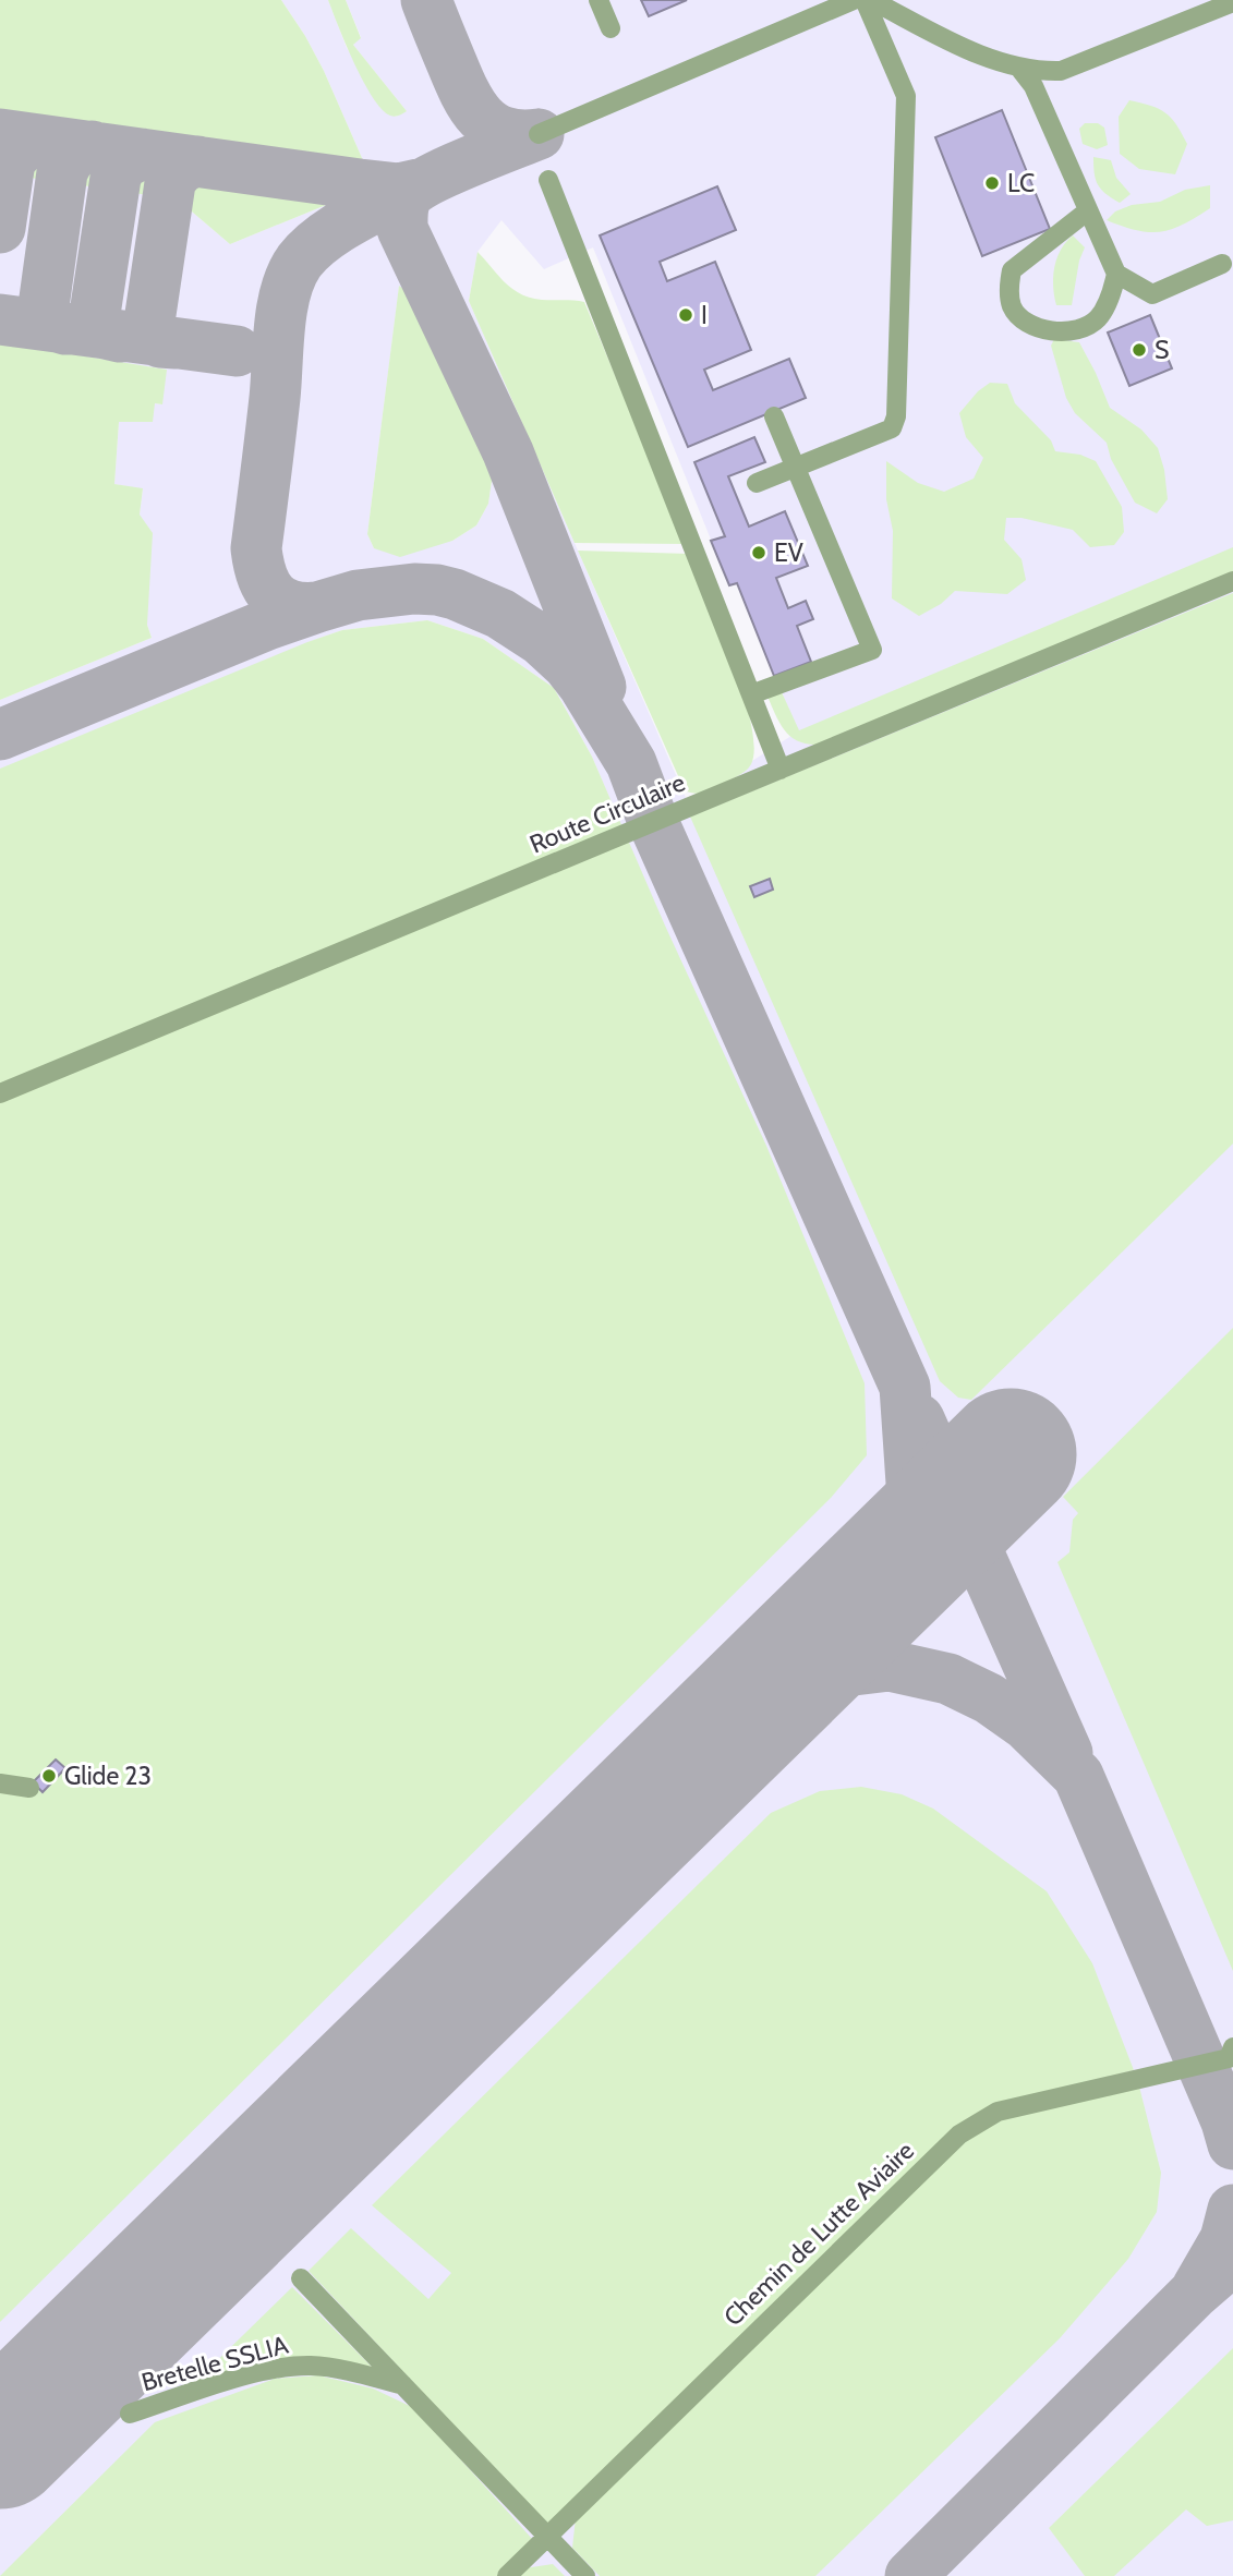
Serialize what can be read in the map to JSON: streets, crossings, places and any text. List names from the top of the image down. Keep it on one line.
{"streets":{"lane":["Route Circulaire","Chemin de Lutte Aviaire","Bretelle SSLIA"]},"places":["LC","I","S","EV","Glide 23"]}
